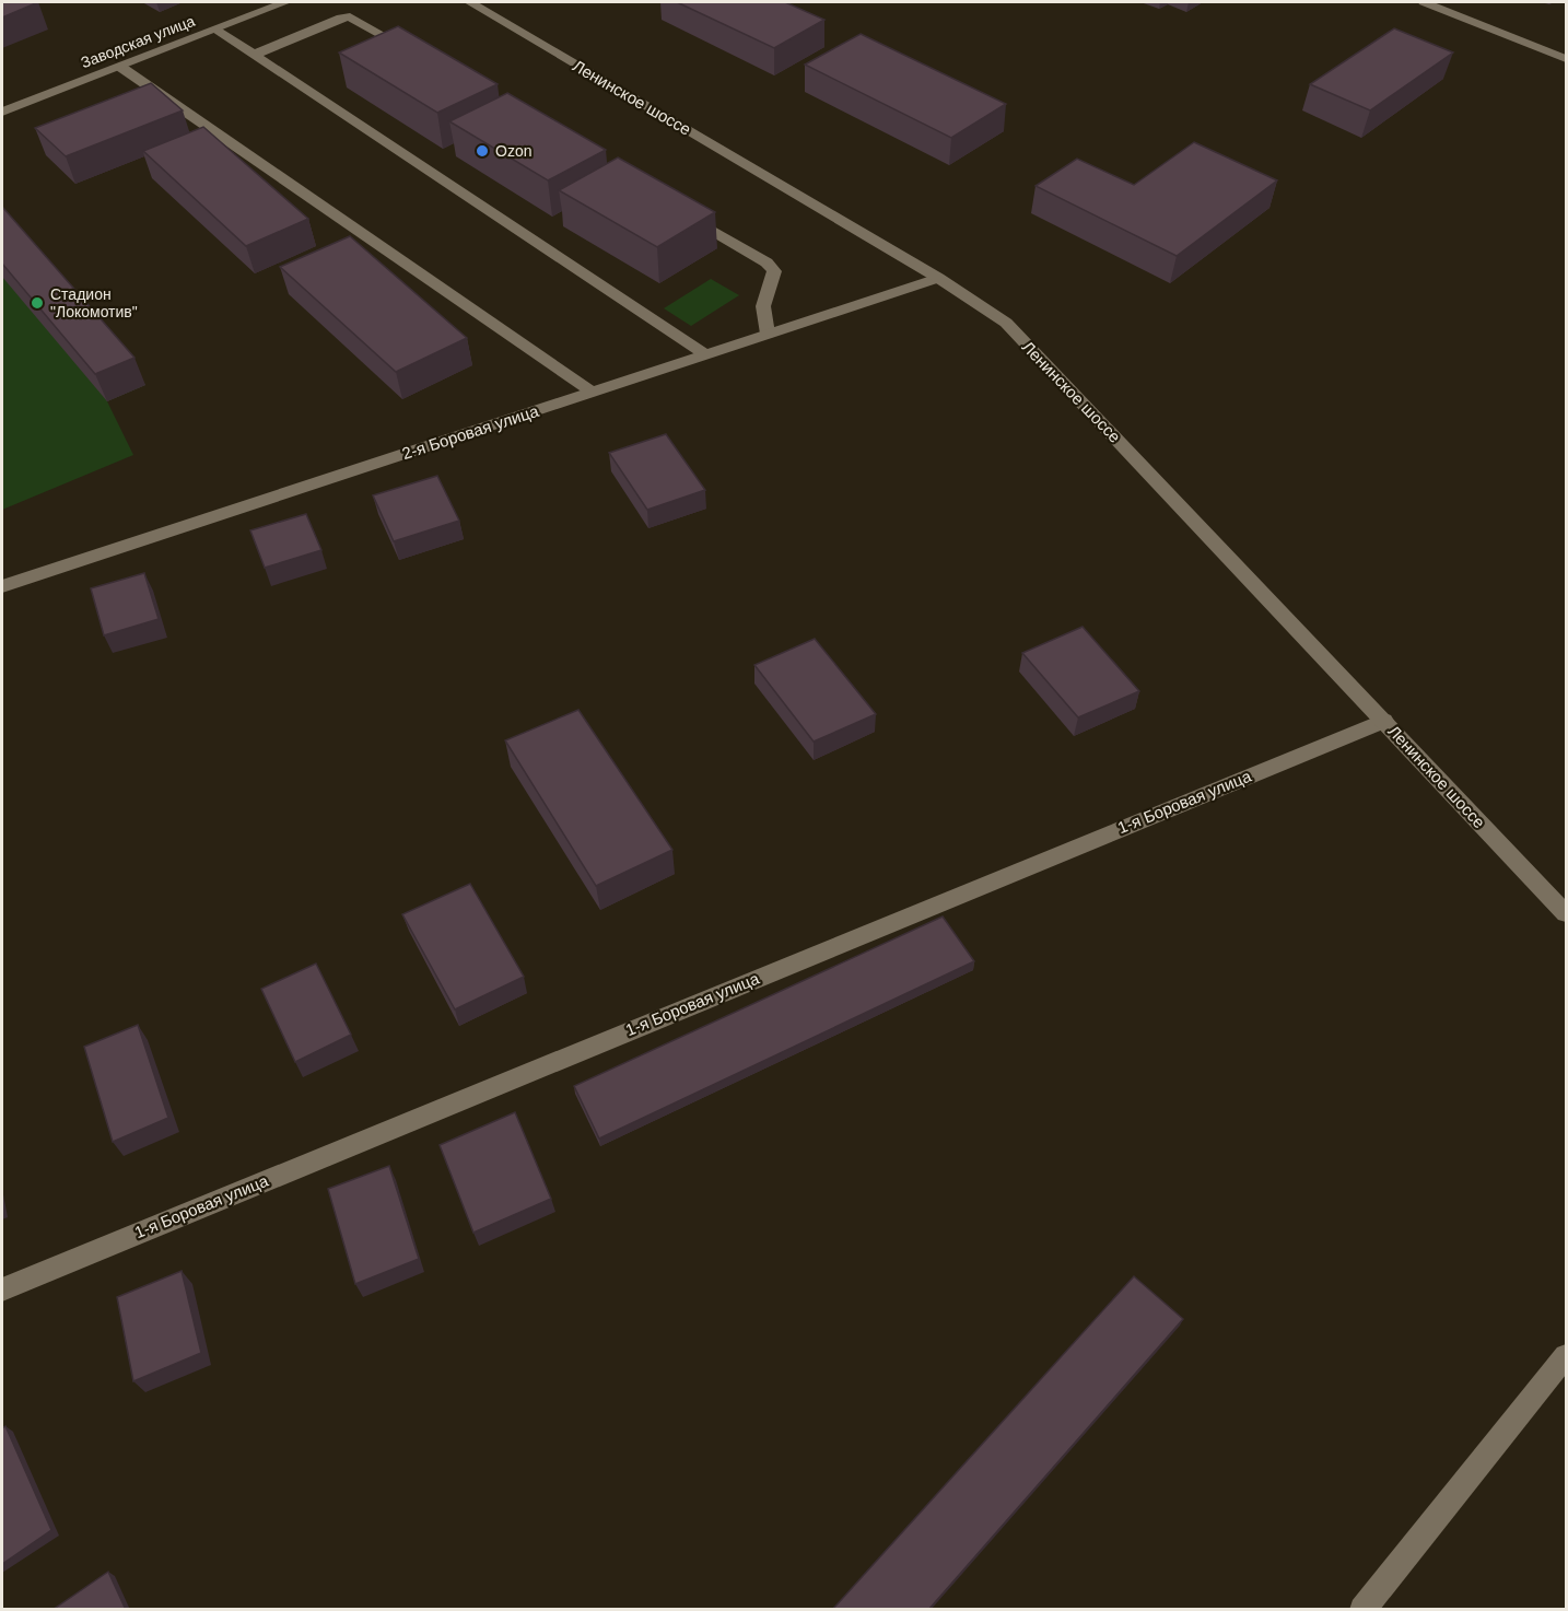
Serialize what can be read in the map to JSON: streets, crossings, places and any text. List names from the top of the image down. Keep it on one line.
{"streets":{"street":["Заводская улица","Ленинское шоссе","2-я Боровая улица","1-я Боровая улица"]},"crossings":[["Ленинское шоссе","2-я Боровая улица"],["Ленинское шоссе","1-я Боровая улица"]],"places":["Ozon","Стадион \"Локомотив\""]}
